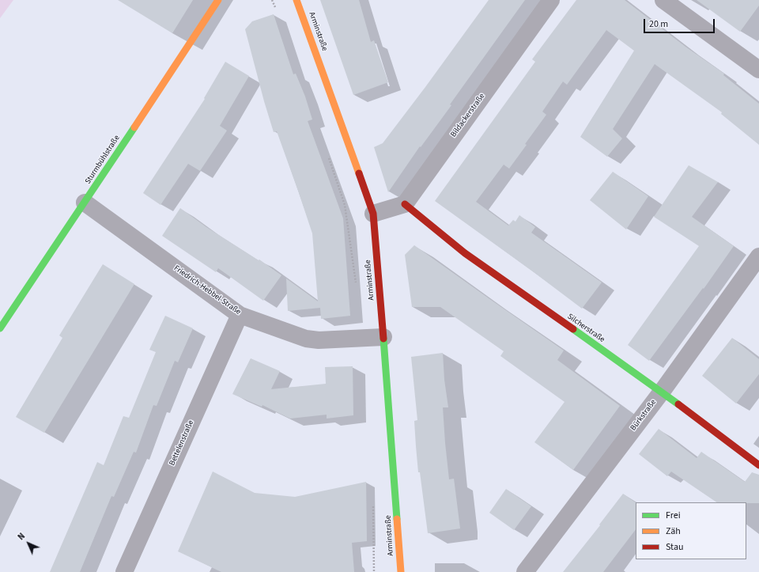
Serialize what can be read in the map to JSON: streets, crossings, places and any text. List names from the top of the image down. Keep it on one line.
{"streets":{"street":["Arminstraße","Bildackerstraße","Sturmbühlstraße","Friedrich-Hebbel-Straße","Silcherstraße","Bürkstraße","Bettelenstraße"]},"crossings":[["Arminstraße","Friedrich-Hebbel-Straße"],["Bildackerstraße","Silcherstraße"],["Sturmbühlstraße","Friedrich-Hebbel-Straße"],["Friedrich-Hebbel-Straße","Bettelenstraße"],["Silcherstraße","Bürkstraße"]],"legend":["Frei","Zäh","Stau"],"scale_bar":"20 m","north":"top left"}
